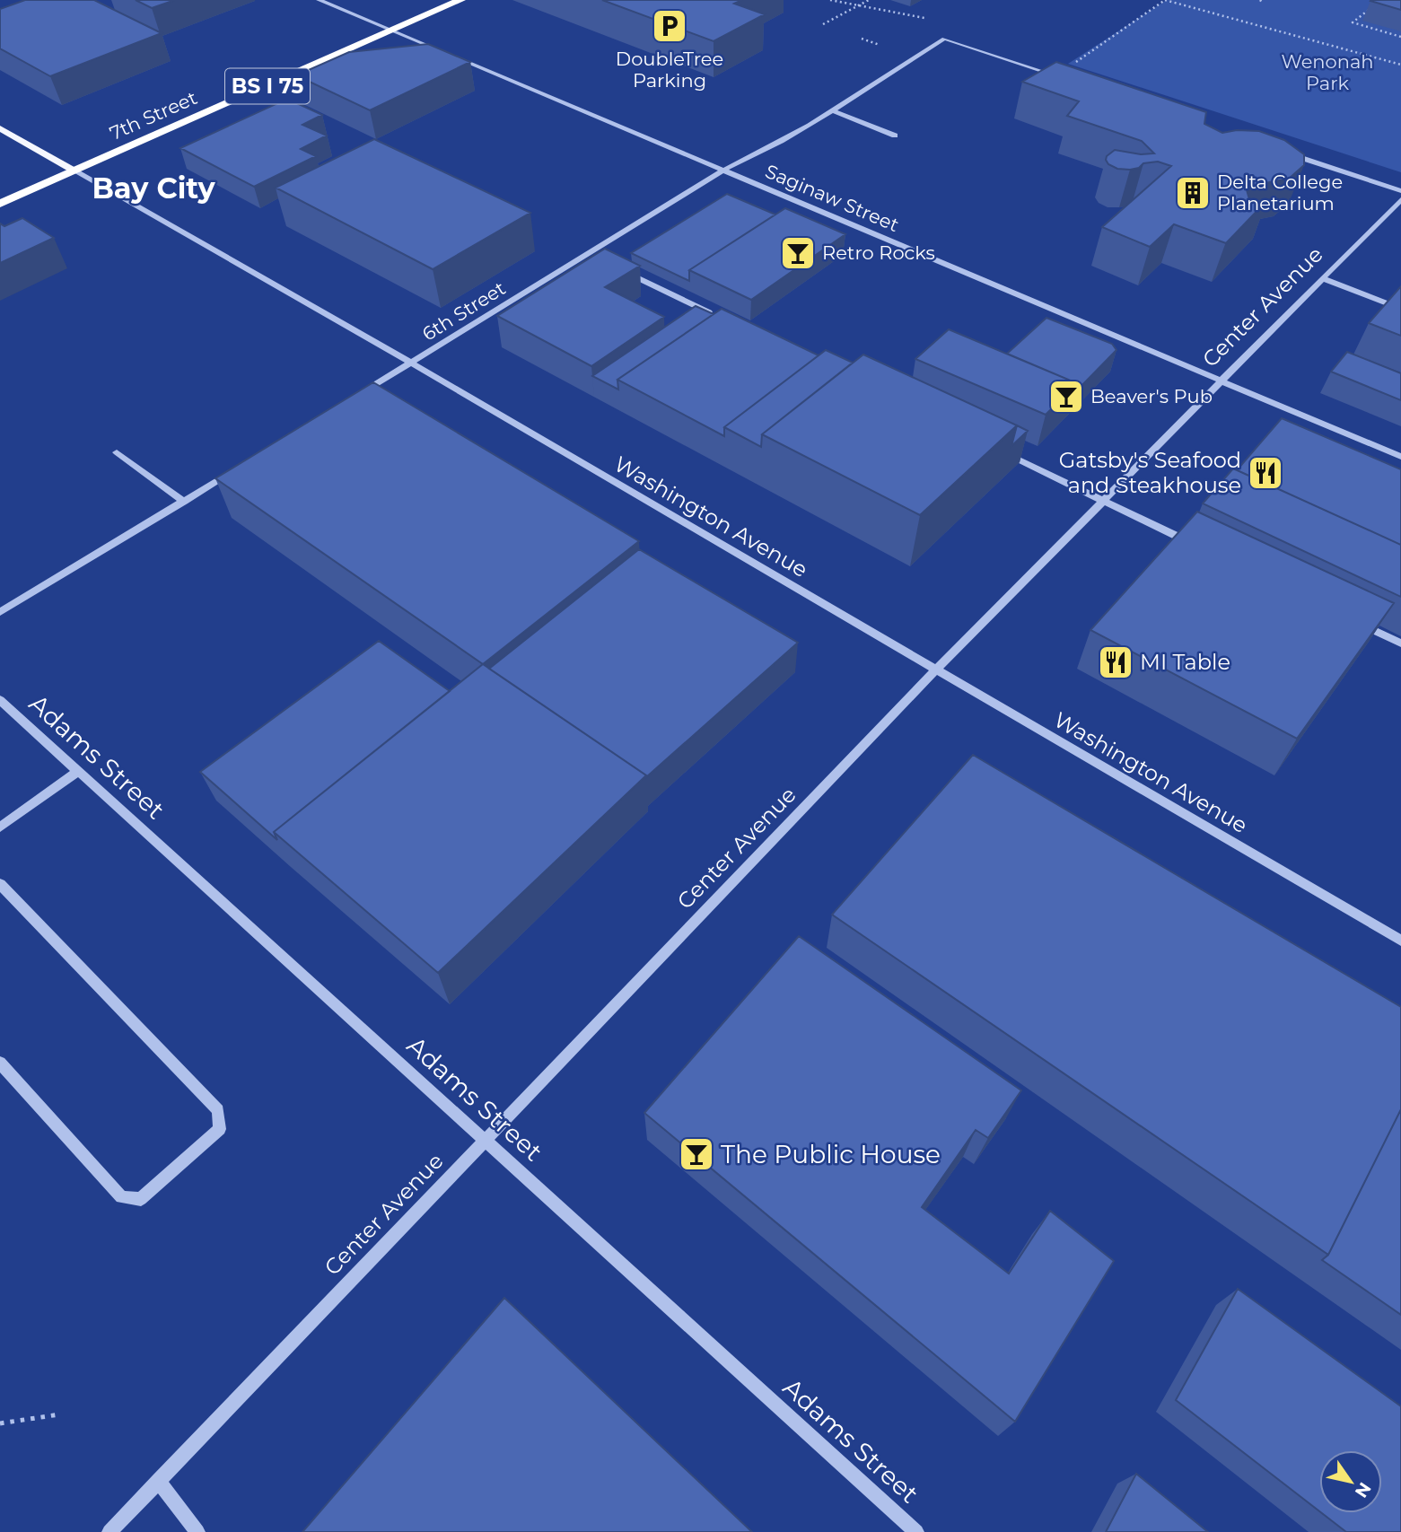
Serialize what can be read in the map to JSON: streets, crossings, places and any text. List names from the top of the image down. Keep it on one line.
{"streets":{"highway":["BS I 75","7th Street"],"main road":["Washington Avenue"],"street":["Saginaw Street","Center Avenue","6th Street","Adams Street"]},"crossings":[["7th Street","Saginaw Street"],["7th Street","Washington Avenue"],["Saginaw Street","Center Avenue"],["Saginaw Street","6th Street"],["Center Avenue","Washington Avenue"],["Center Avenue","Adams Street"],["6th Street","Washington Avenue"]],"districts":["Bay City"],"parks":["Wenonah Park"],"places":{"parking":["DoubleTree Parking"],"building":["Delta College Planetarium"],"bar":["Retro Rocks","Beaver's Pub","The Public House"],"restaurant":["Gatsby's Seafood and Steakhouse","MI Table"]},"north":"bottom right"}
